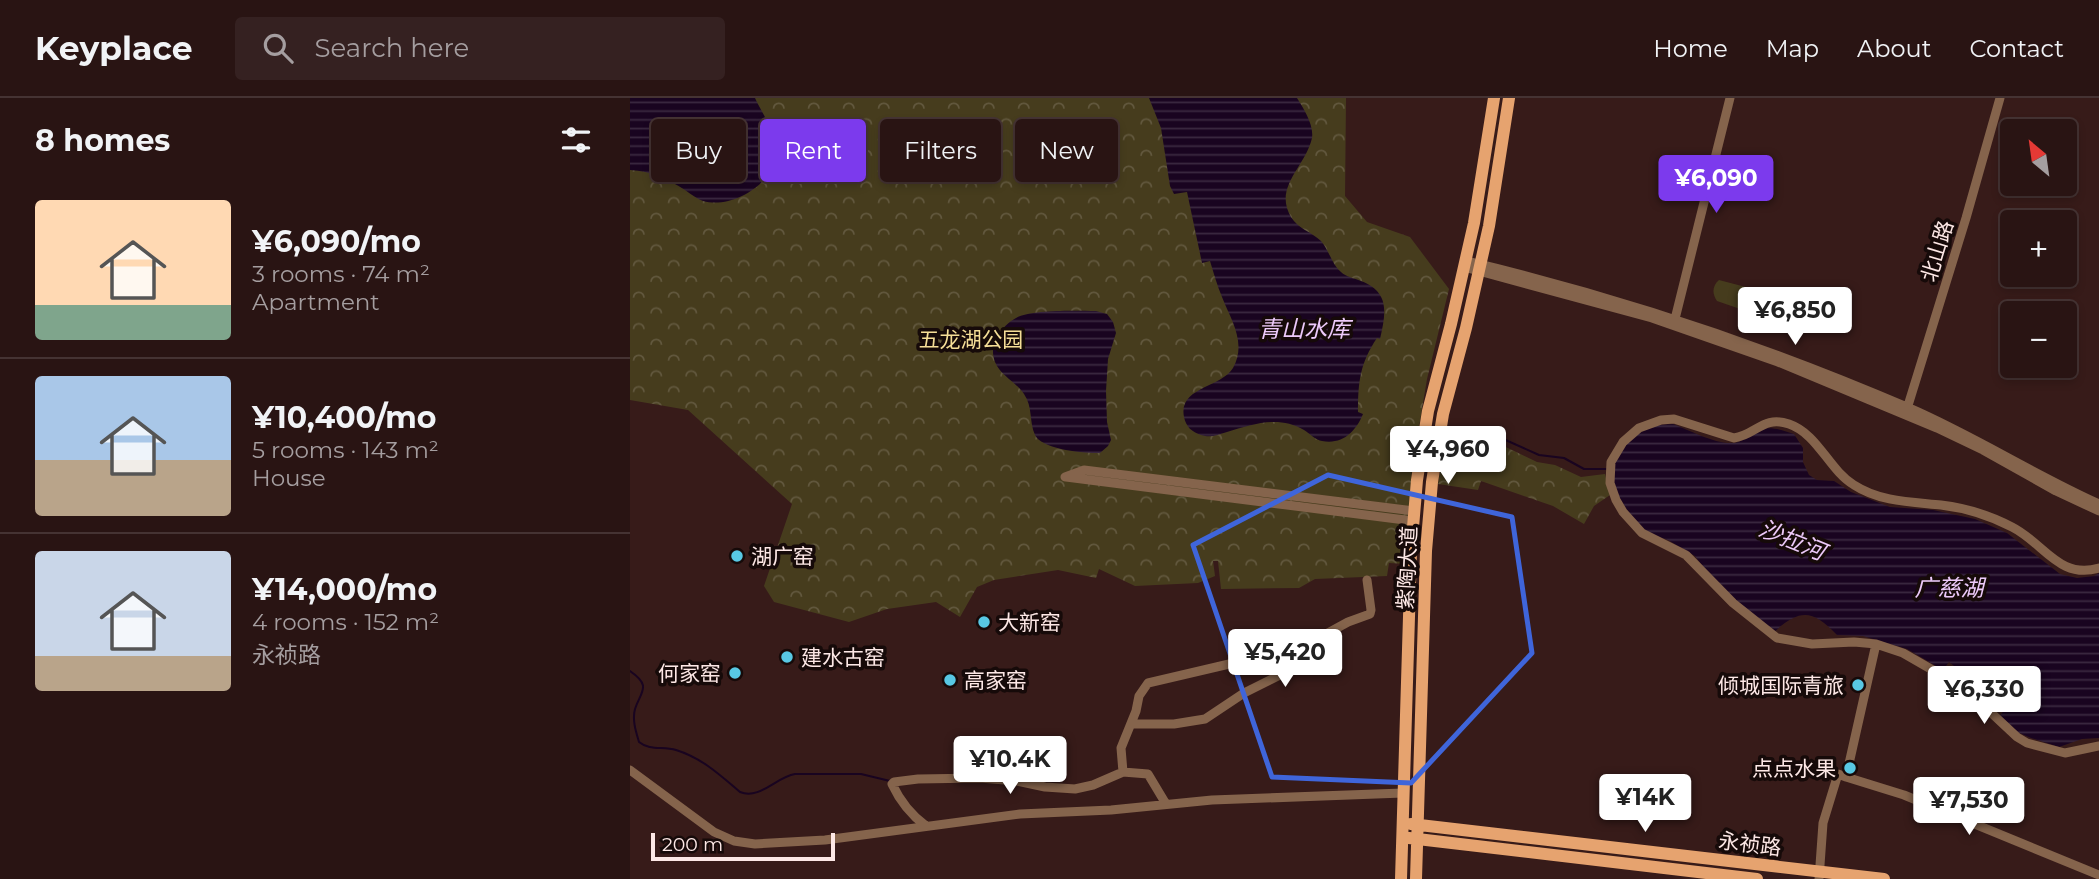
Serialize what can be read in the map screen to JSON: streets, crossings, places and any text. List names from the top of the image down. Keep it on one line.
{"streets":{"main road":["紫陶大道","永祯路"],"street":["北山路"]},"crossings":[["紫陶大道","永祯路"]],"water":["青山水库","沙拉河","广慈湖"],"parks":["五龙湖公园"],"places":["湖广窑","大新窑","建水古窑","何家窑","高家窑","倾城国际青旅","点点水果"],"scale_bar":"200 m","north":"top left","page":{"header":"Keyplace","search":"Search here","nav":["Home","Map","About","Contact"],"heading":"8 homes","map_buttons":["+","−"],"chip":["Buy","Rent","Filters","New"],"price":["¥6,090","¥6,850","¥4,960","¥5,420","¥6,330","¥10.4K","¥14K","¥7,530"],"list":[{"name":"¥6,090/mo","note":"3 rooms · 74 m² · Apartment"},{"name":"¥10,400/mo","note":"5 rooms · 143 m² · House"},{"name":"¥14,000/mo","note":"4 rooms · 152 m² · 永祯路"}],"scale":"200 m"}}
